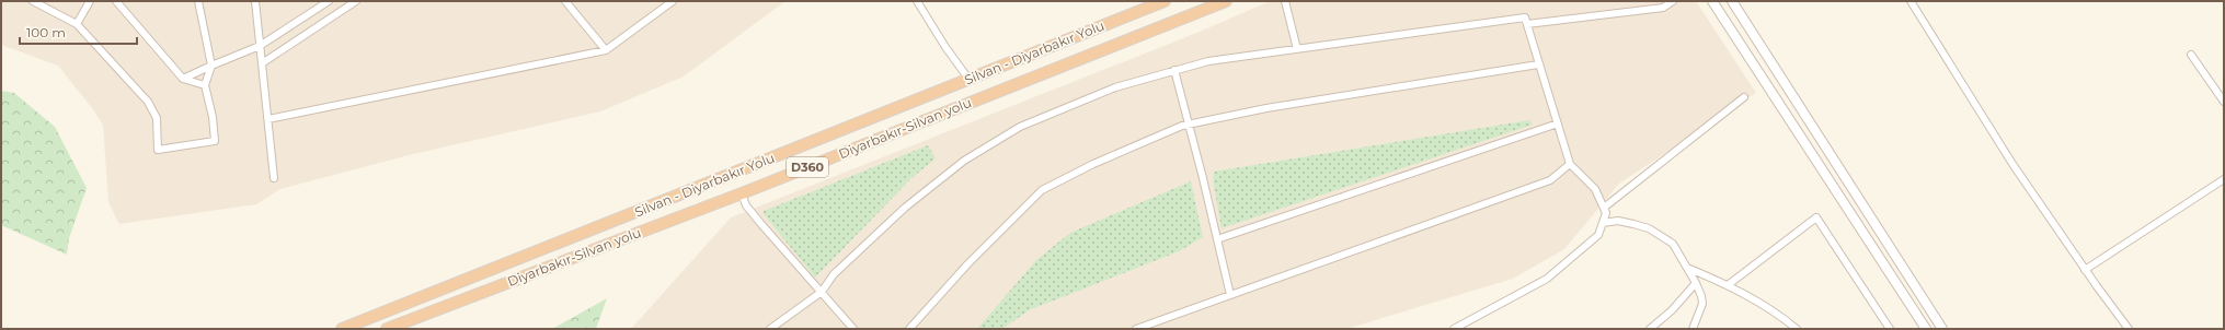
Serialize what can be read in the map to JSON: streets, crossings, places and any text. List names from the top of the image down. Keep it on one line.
{"streets":{"highway":["Silvan - Diyarbakır Yolu","Diyarbakır-Silvan yolu","D360"]},"scale_bar":"100 m"}
